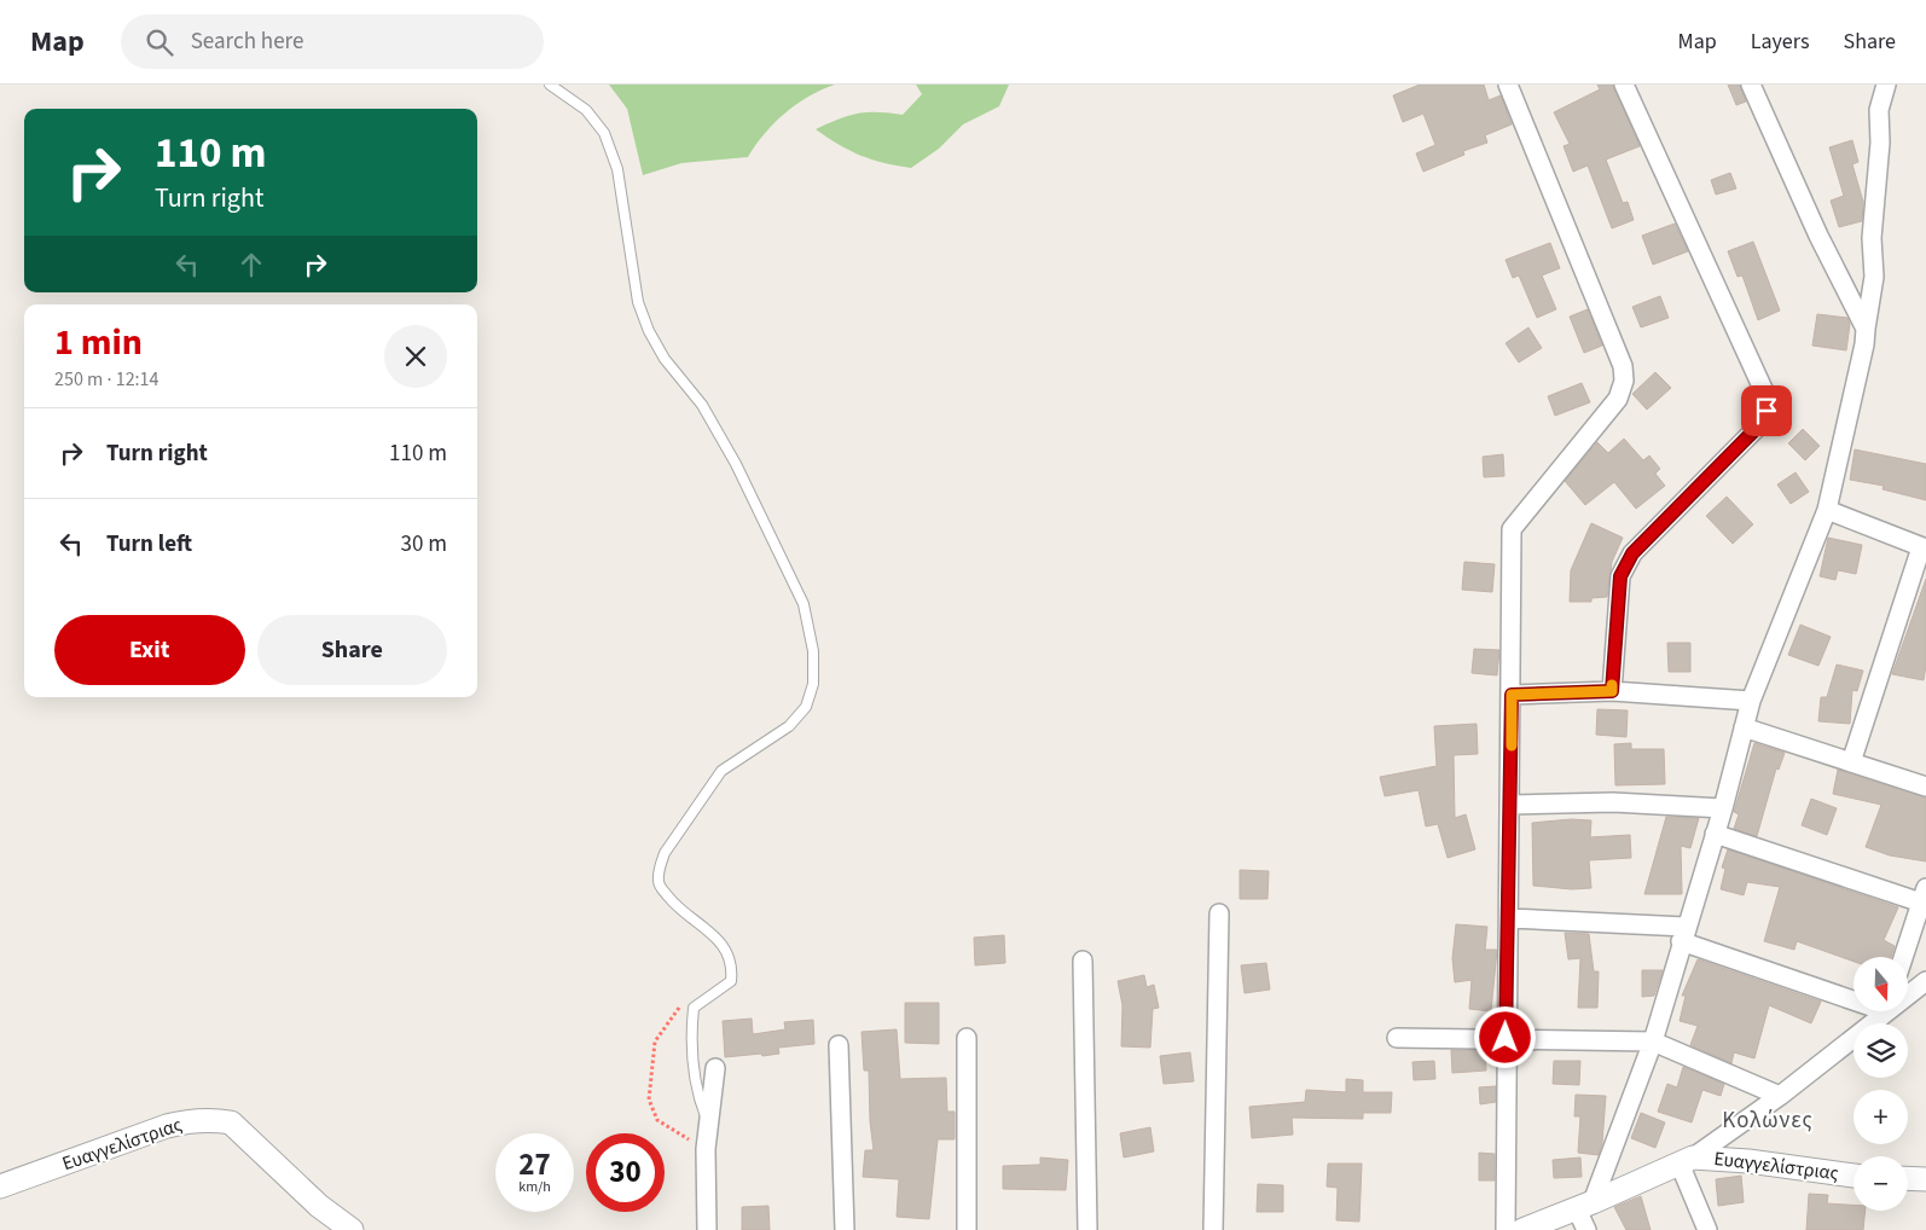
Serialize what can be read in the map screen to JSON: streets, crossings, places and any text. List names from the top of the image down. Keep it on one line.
{"streets":{"street":["Ευαγγελίστριας"]},"districts":["Κολώνες"],"north":"bottom","page":{"header":"Map","search":"Search here","nav":["Map","Layers","Share"],"turn":["110 m","Turn right"],"heading":["1 min","250 m · 12:14"],"list":[{"name":"Turn right","value":"110 m"},{"name":"Turn left","value":"30 m"}],"buttons":["Exit","Share"],"map_buttons":["+","−"],"speed":"27 km/h","limit":"30"}}
